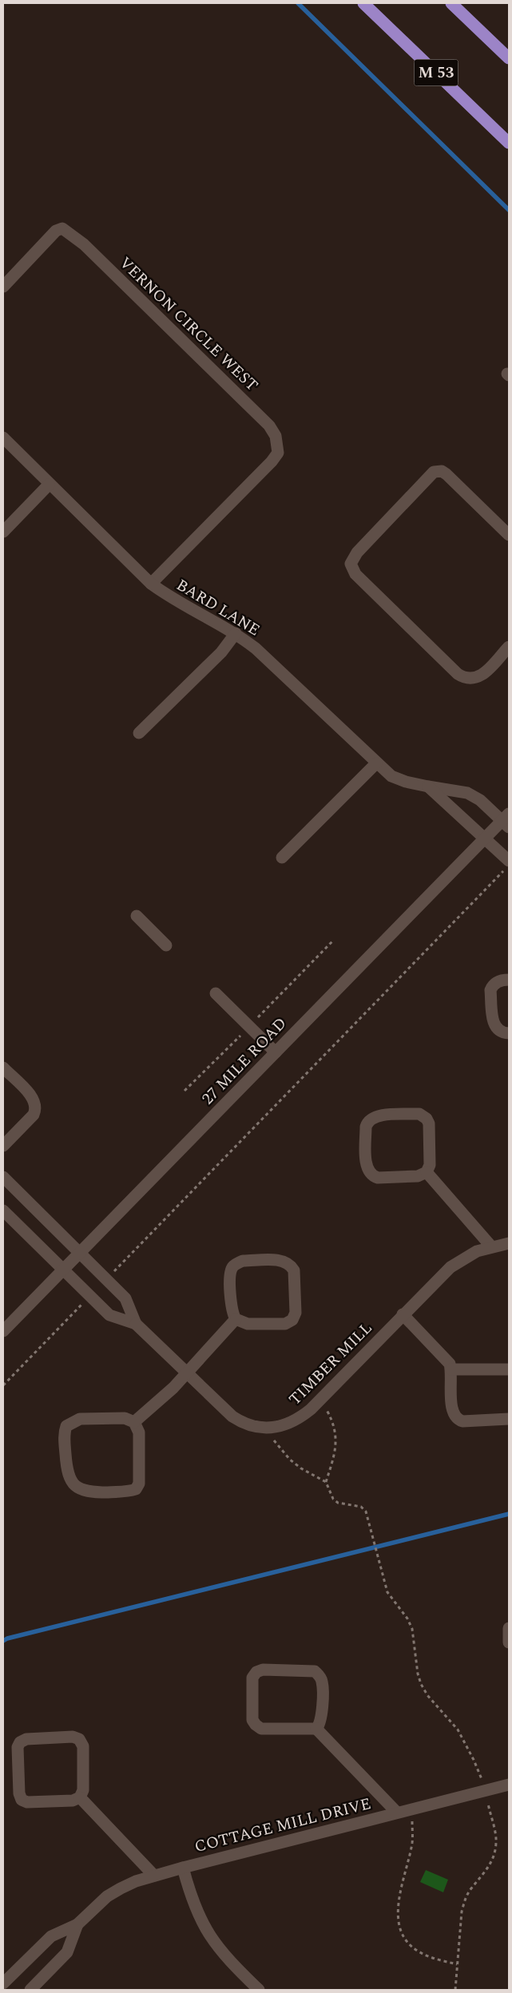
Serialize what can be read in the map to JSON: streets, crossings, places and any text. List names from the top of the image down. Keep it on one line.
{"streets":{"highway":["M 53"],"street":["VERNON CIRCLE WEST","BARD LANE","27 MILE ROAD","TIMBER MILL","COTTAGE MILL DRIVE"]},"crossings":[["VERNON CIRCLE WEST","BARD LANE"],["BARD LANE","27 MILE ROAD"],["27 MILE ROAD","TIMBER MILL"]]}
